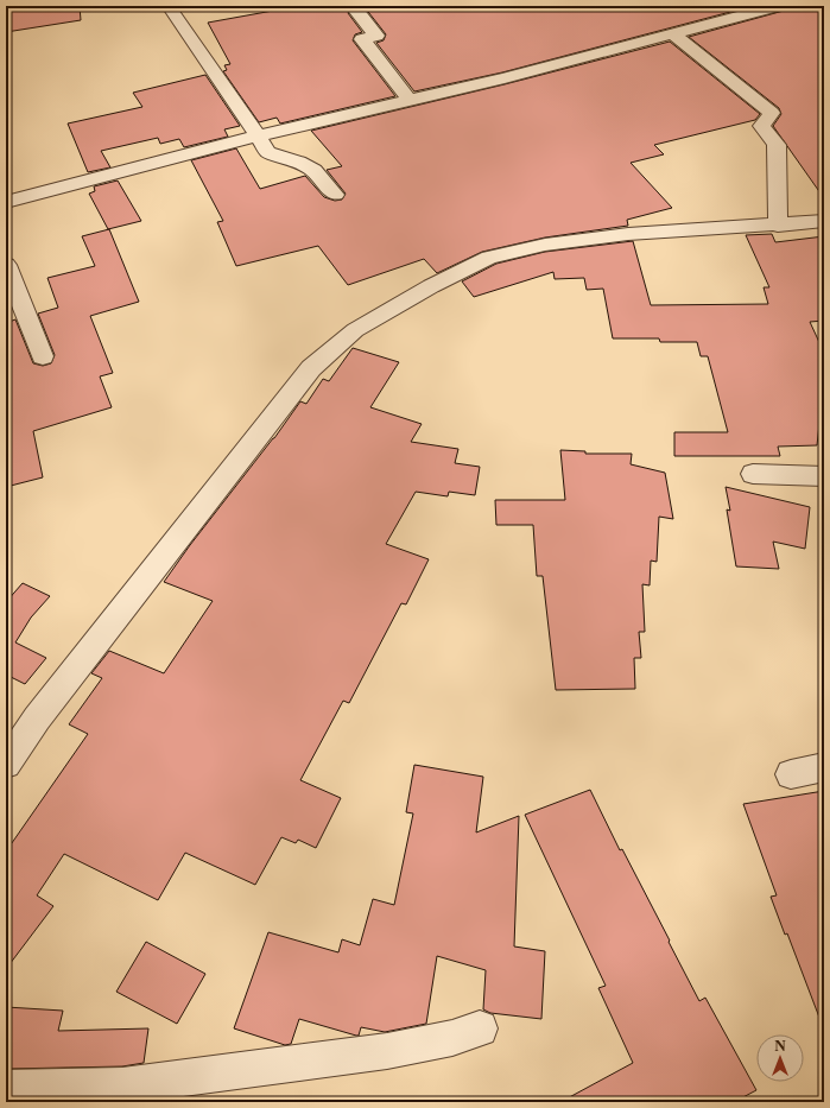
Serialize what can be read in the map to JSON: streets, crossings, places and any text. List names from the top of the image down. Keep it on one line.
{"north":"top"}
